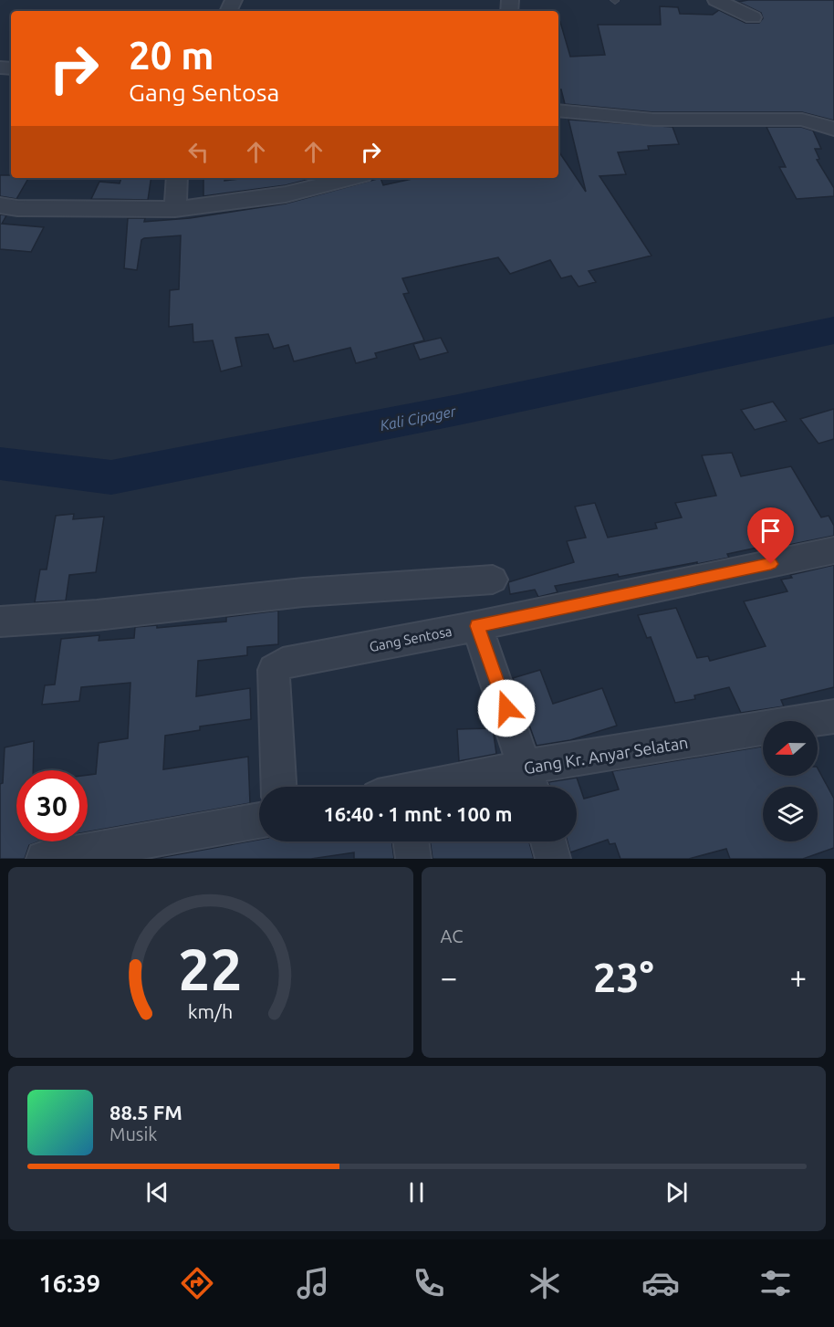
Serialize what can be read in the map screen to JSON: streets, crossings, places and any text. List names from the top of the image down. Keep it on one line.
{"streets":{"street":["Gang Sentosa","Gang Kr. Anyar Selatan"]},"water":["Kali Cipager"],"north":"left","page":{"turn":["20 m","Gang Sentosa"],"limit":"30","trip":"16:40 · 1 mnt · 100 m","tile":"AC","heat":["−","23°","+"],"song":["88.5 FM","Musik"],"tabs":"16:39","gauge":["22","km/h"]}}
